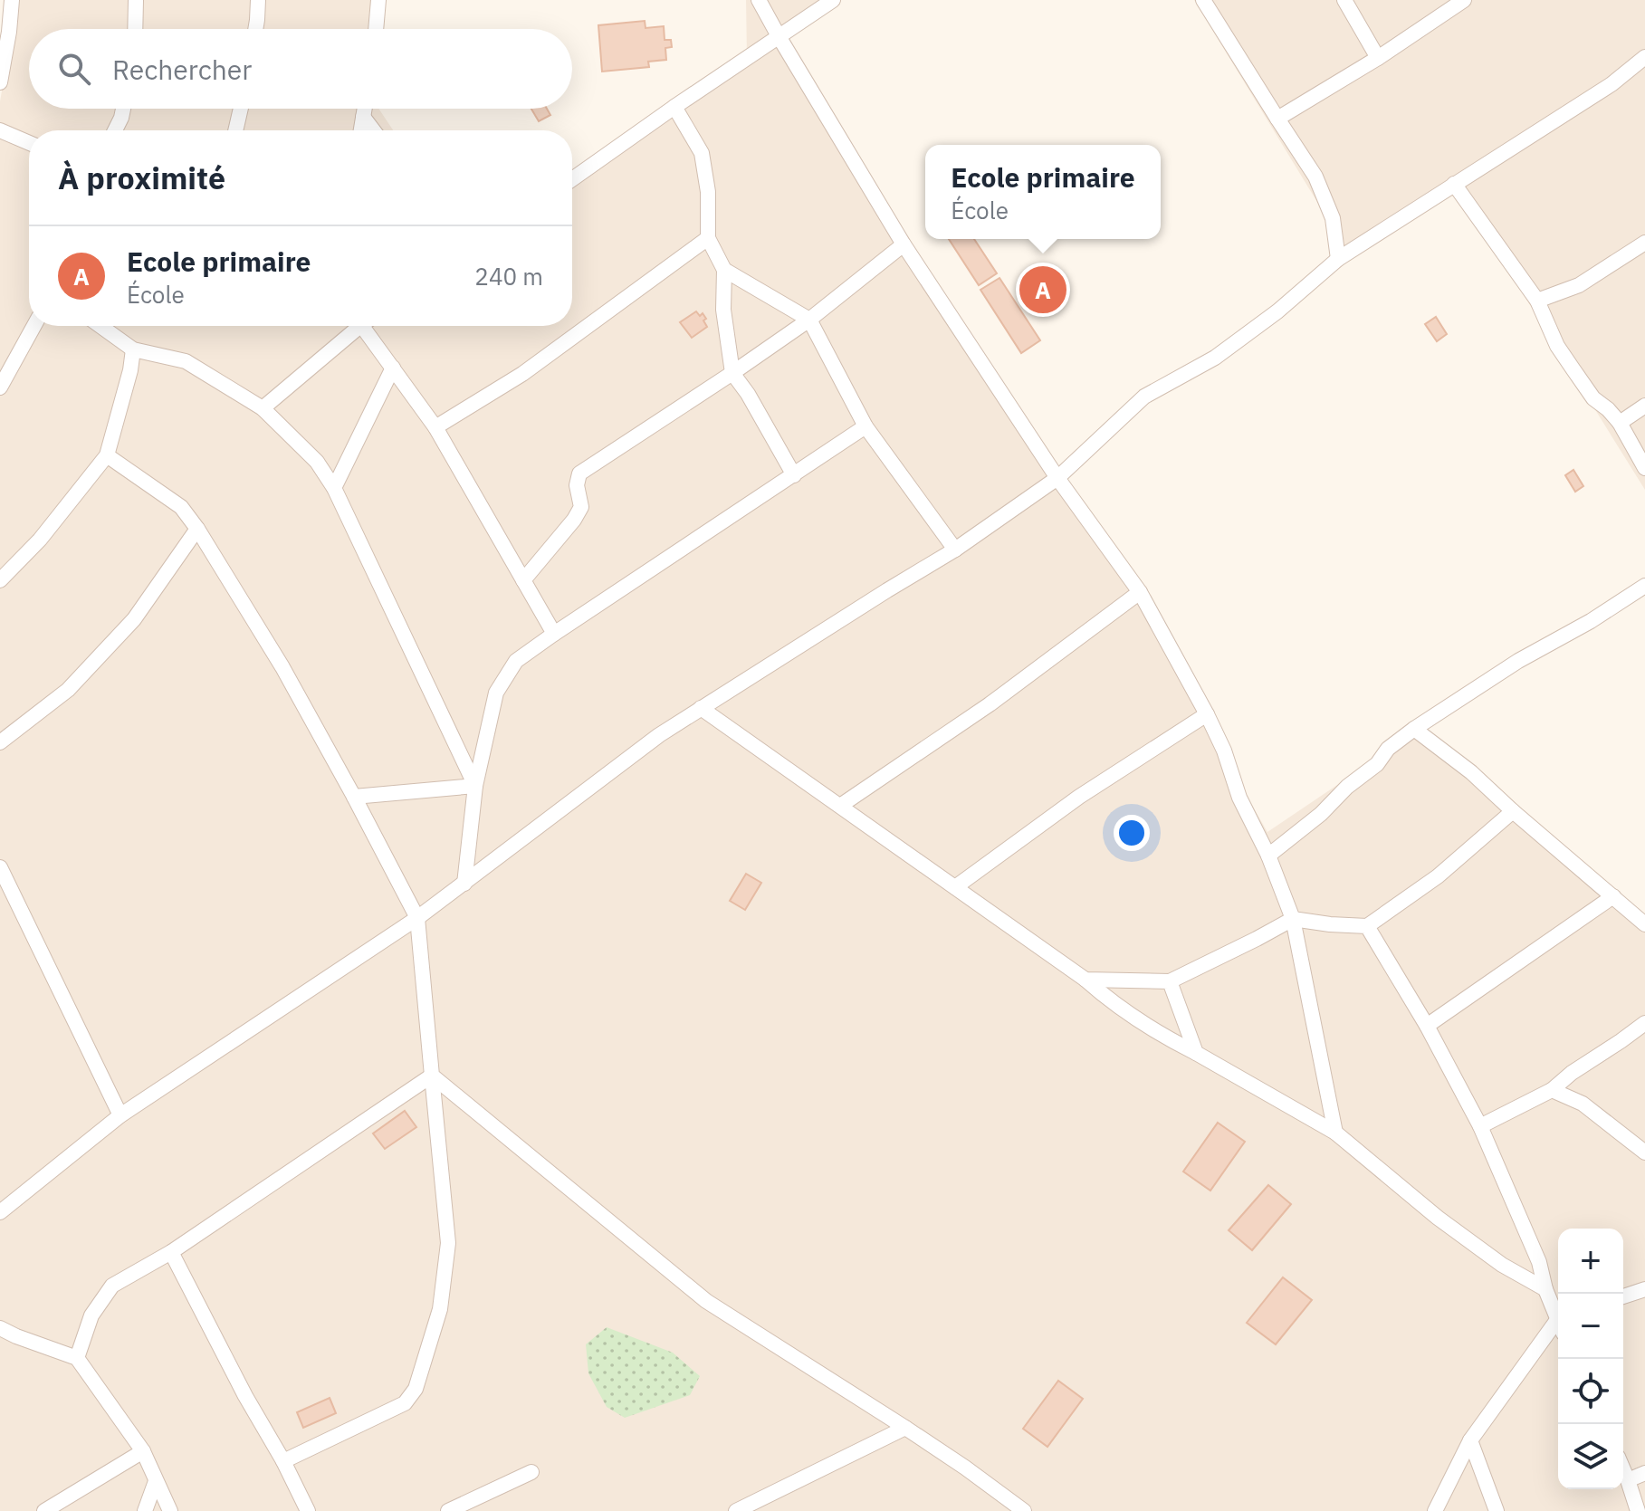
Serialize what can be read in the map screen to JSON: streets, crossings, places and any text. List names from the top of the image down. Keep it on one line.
{"page":{"search":"Rechercher","heading":"À proximité","popup":["Ecole primaire","École"],"list":[{"mark":"A","name":"Ecole primaire","note":"École","value":"240 m"}],"pins":"A","map_buttons":["+","−"]}}
